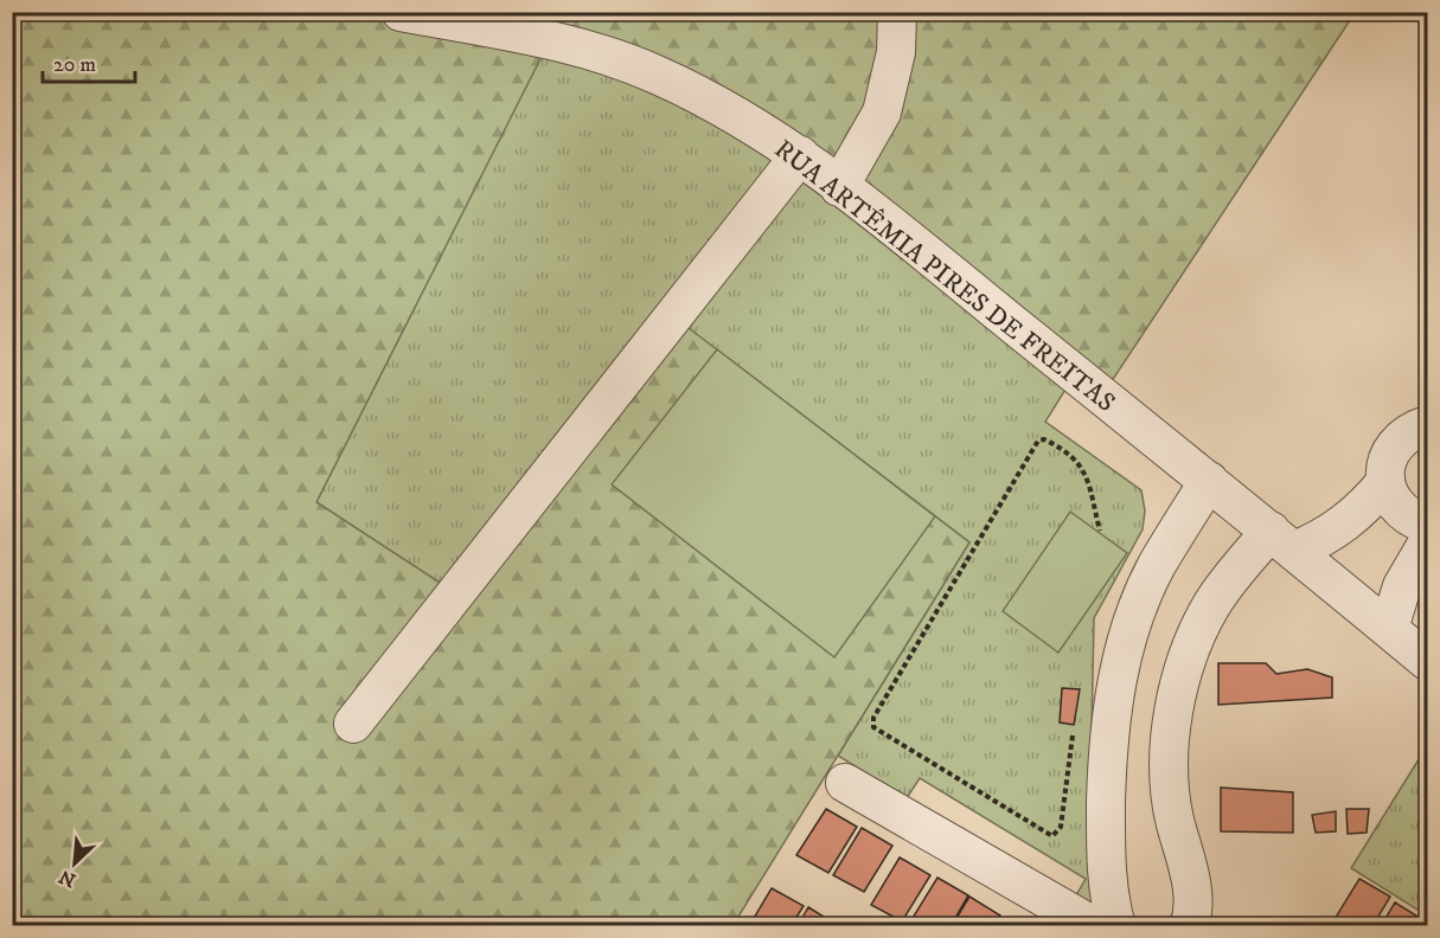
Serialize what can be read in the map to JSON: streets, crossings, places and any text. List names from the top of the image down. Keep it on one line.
{"streets":{"street":["RUA ARTÊMIA PIRES DE FREITAS"]},"scale_bar":"20 m","north":"bottom left"}
